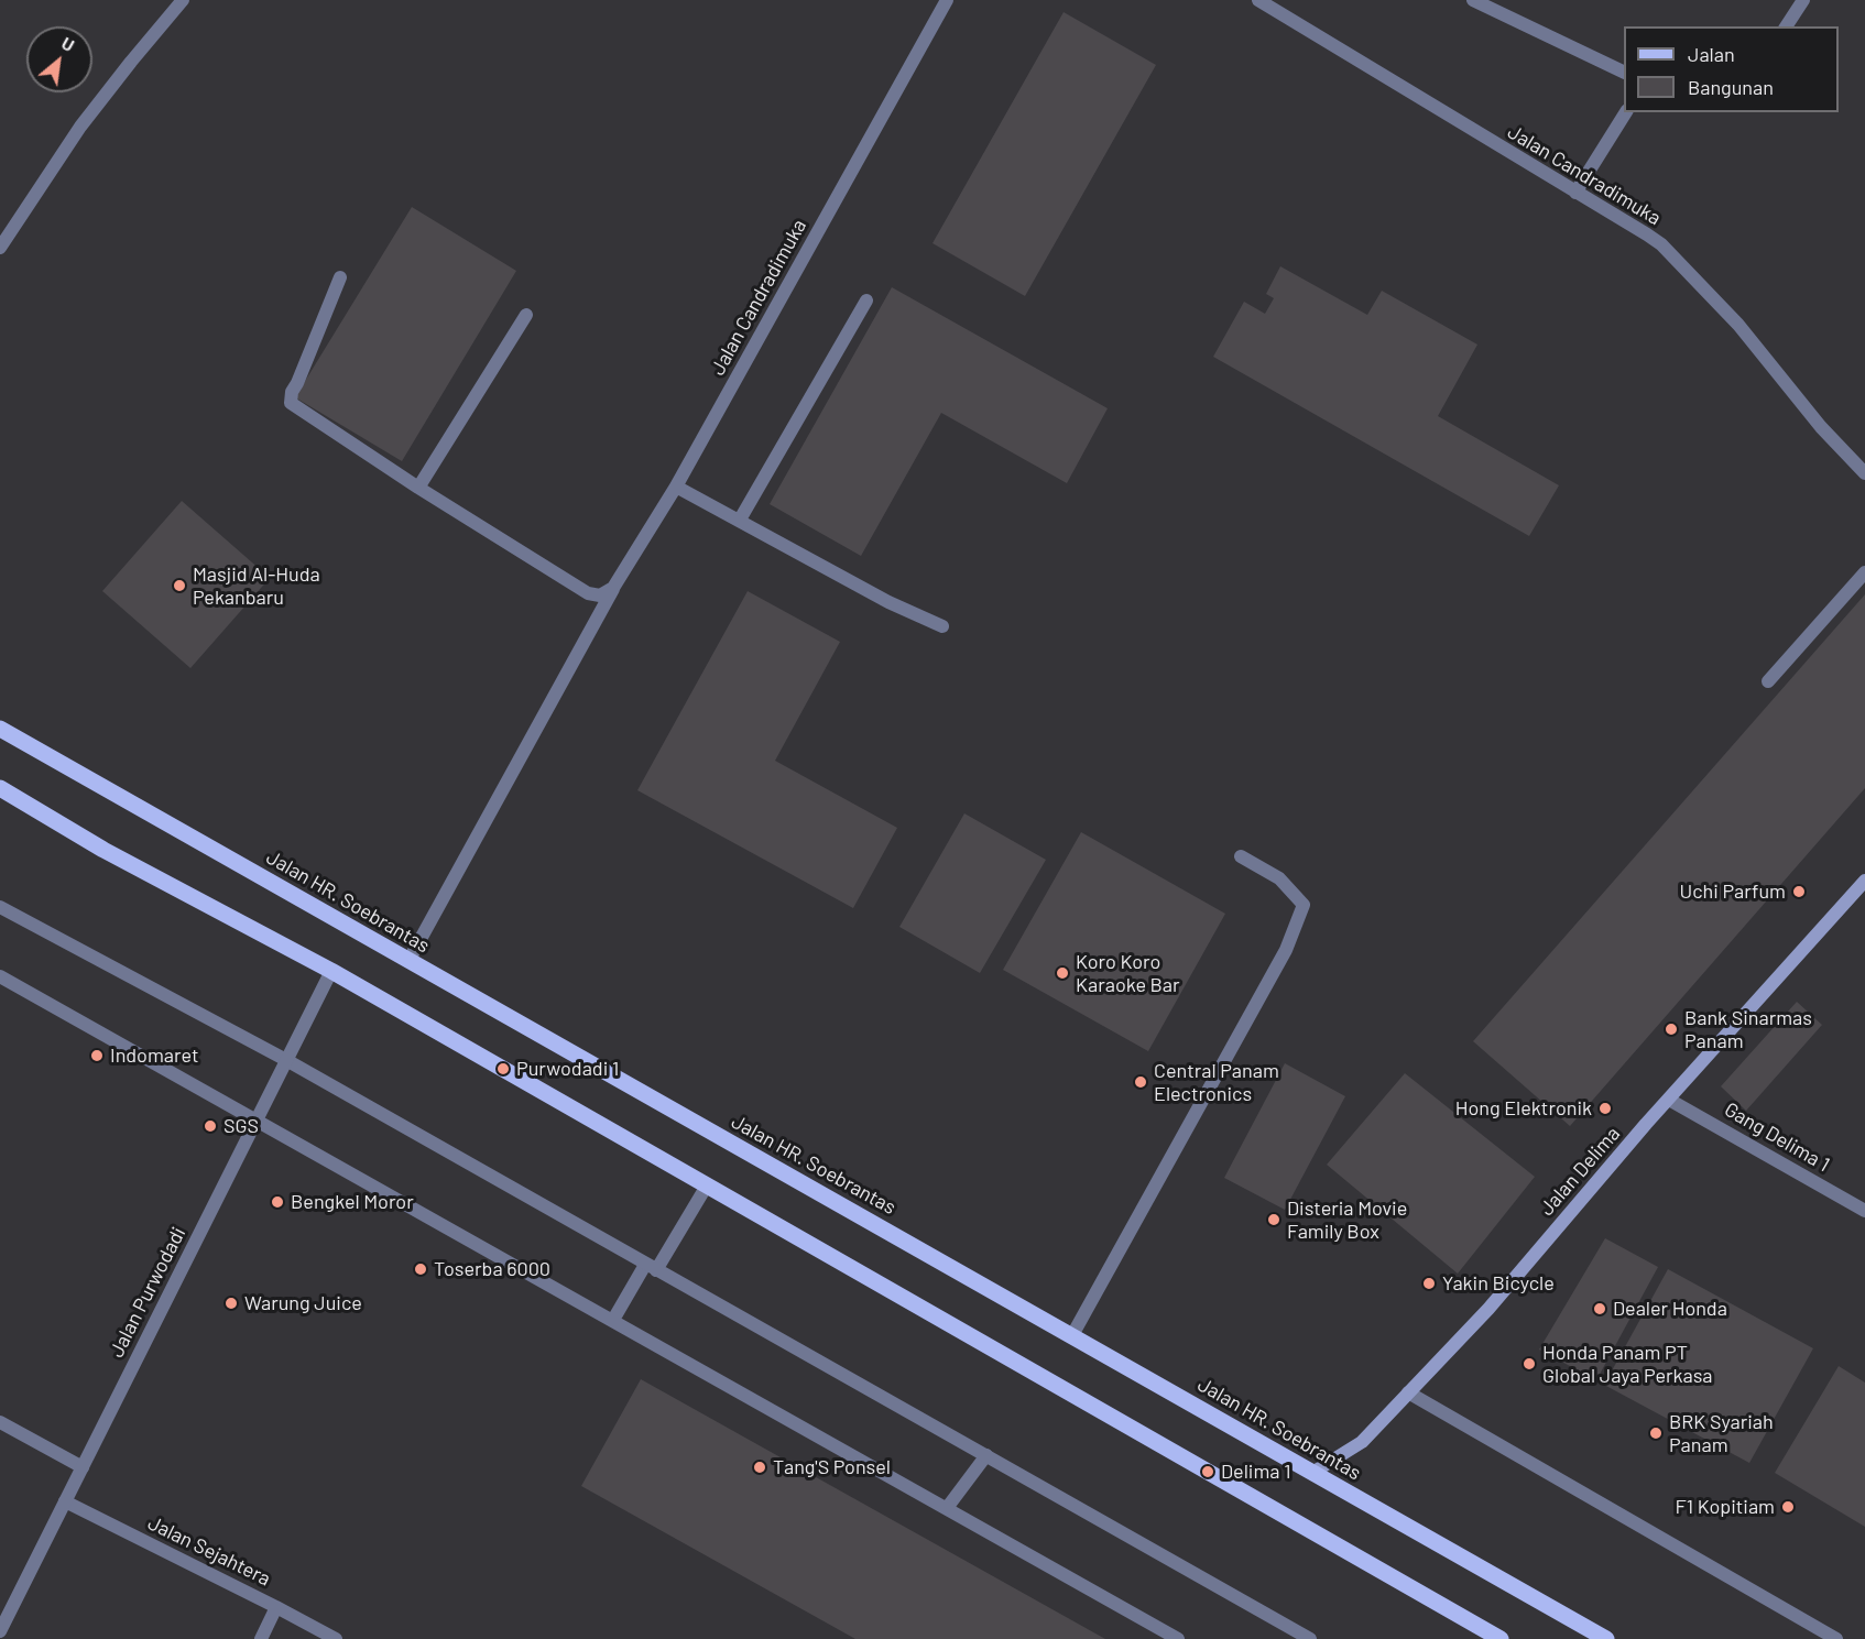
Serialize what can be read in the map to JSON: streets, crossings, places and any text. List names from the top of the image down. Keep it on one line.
{"streets":{"main road":["Jalan HR. Soebrantas","Jalan Delima"],"street":["Jalan Candradimuka","Gang Delima 1","Jalan Purwodadi","Jalan Sejahtera"]},"crossings":[["Jalan Candradimuka","Jalan HR. Soebrantas"],["Jalan HR. Soebrantas","Jalan Delima"],["Gang Delima 1","Jalan Delima"],["Jalan Purwodadi","Jalan Sejahtera"]],"places":["Masjid Al-Huda Pekanbaru","Uchi Parfum","Koro Koro Karaoke Bar","Bank Sinarmas Panam","Indomaret","Purwodadi 1","Central Panam Electronics","Hong Elektronik","SGS","Bengkel Moror","Disteria Movie Family Box","Toserba 6000","Yakin Bicycle","Warung Juice","Dealer Honda","Honda Panam PT Global Jaya Perkasa","BRK Syariah Panam","Tang'S Ponsel","Delima 1","F1 Kopitiam"],"legend":["Jalan","Bangunan"],"north":"top right"}
